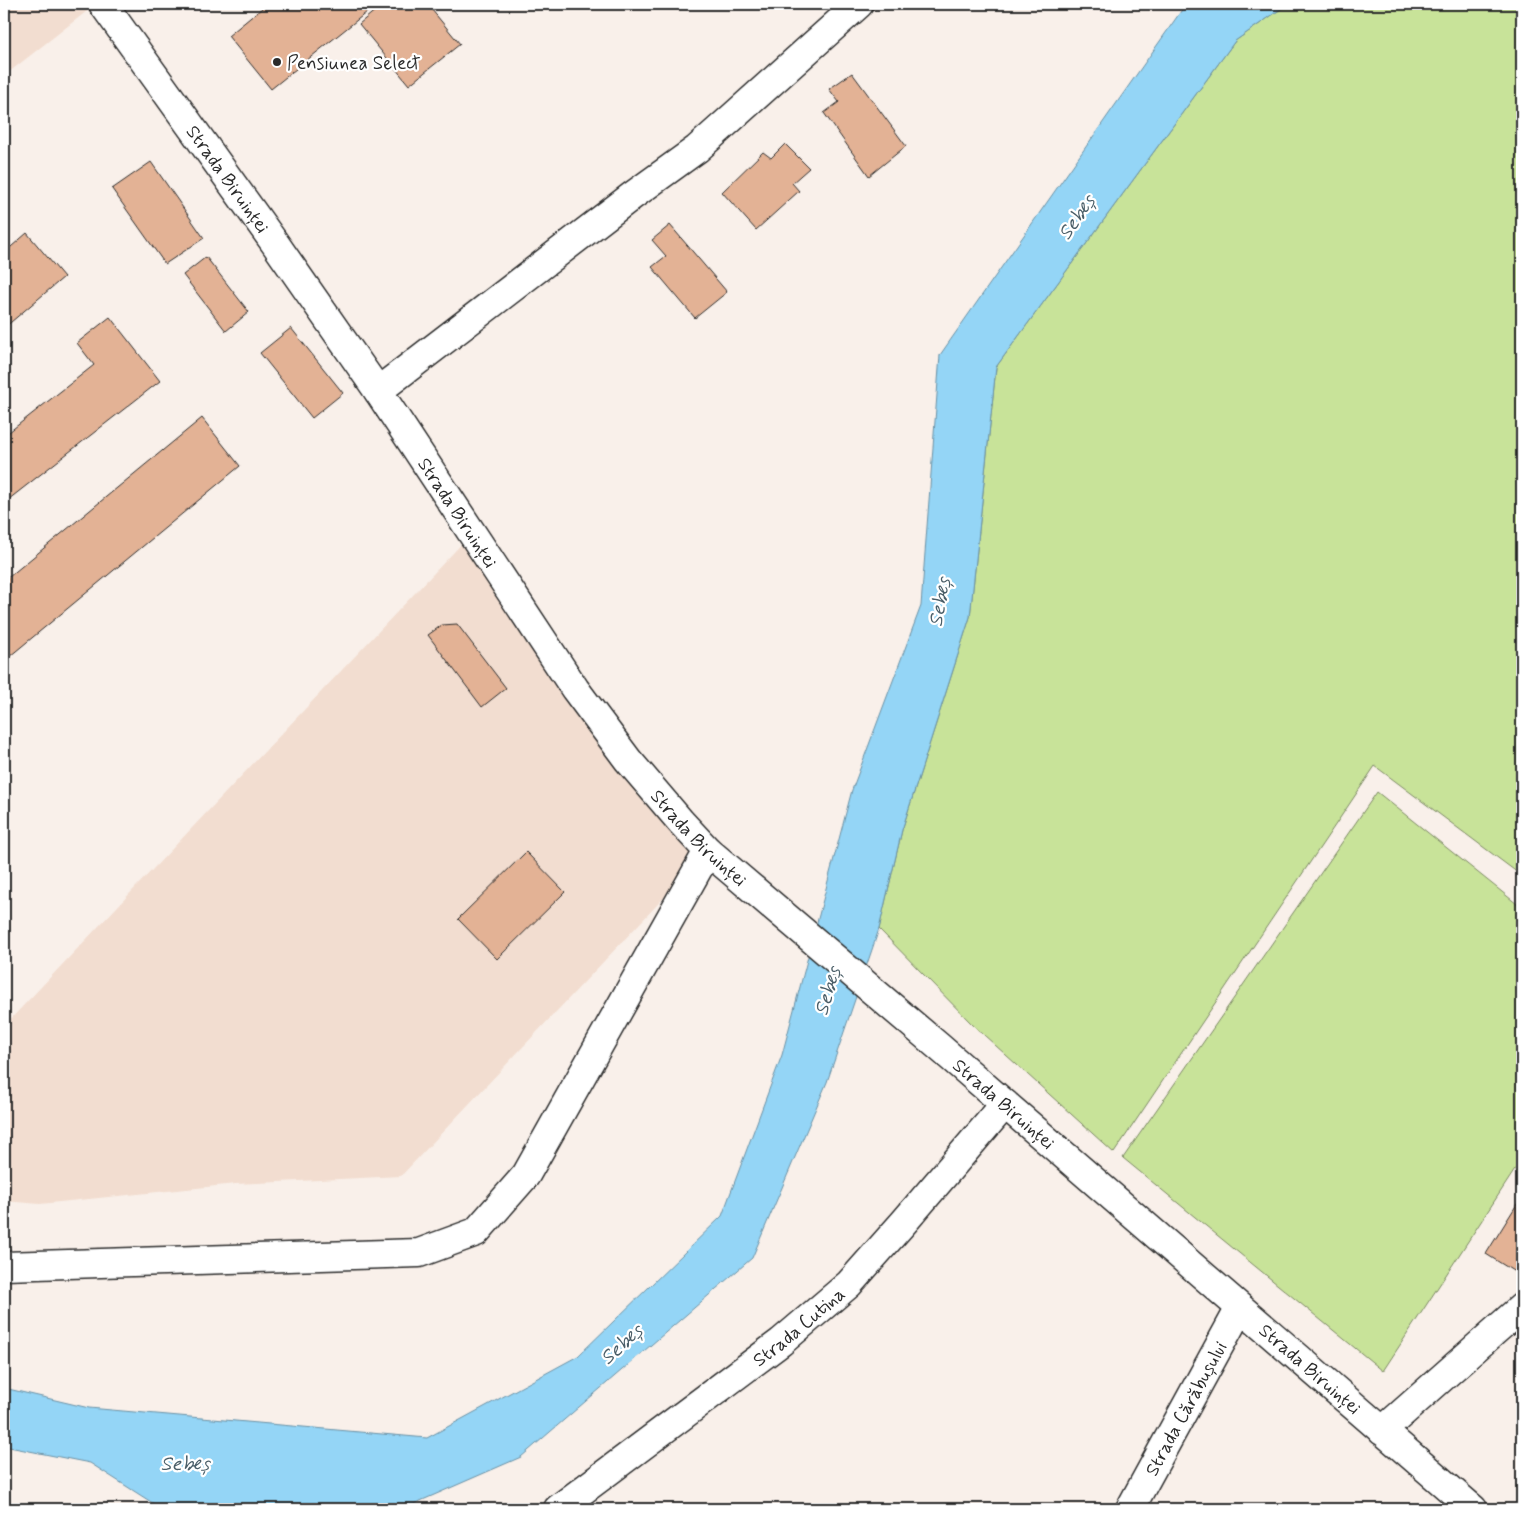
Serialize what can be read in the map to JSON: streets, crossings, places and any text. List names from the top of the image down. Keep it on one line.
{"streets":{"main road":["Strada Biruinței","Strada Cutina","Strada Cărăbușului"]},"crossings":[["Strada Biruinței","Strada Cutina"],["Strada Biruinței","Strada Cărăbușului"]],"water":["Sebeș"],"places":["Pensiunea Select"]}
